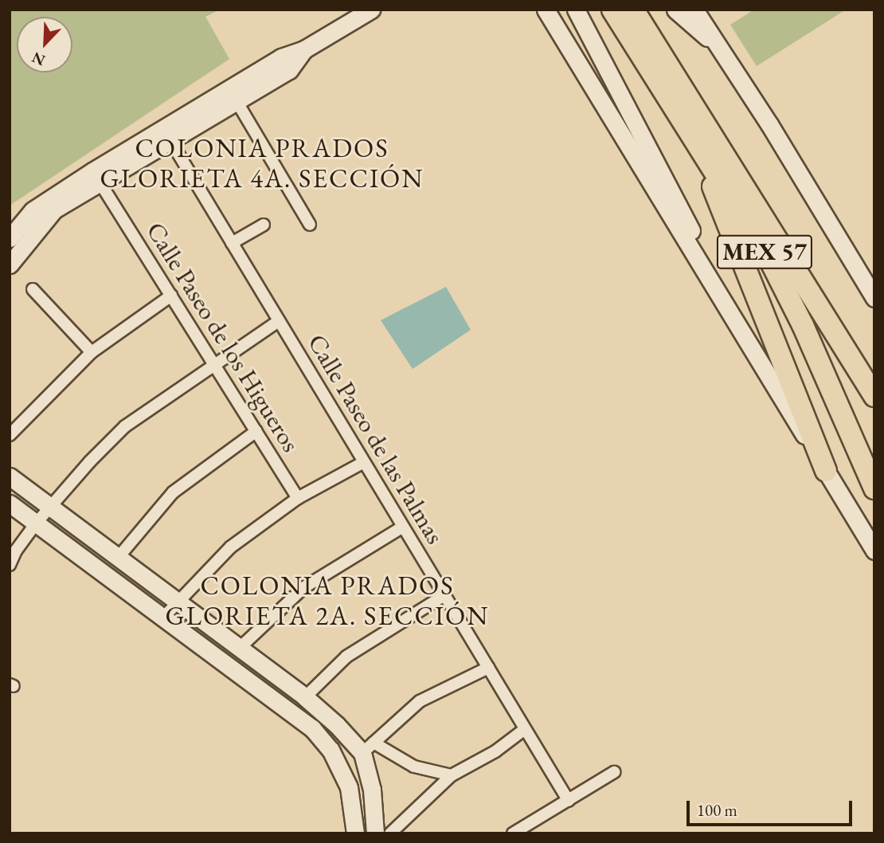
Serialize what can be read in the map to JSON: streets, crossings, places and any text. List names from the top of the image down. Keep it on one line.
{"streets":{"highway":["MEX 57"],"street":["Calle Paseo de los Higueros","Calle Paseo de las Palmas"]},"districts":["COLONIA PRADOS GLORIETA 4A. SECCIÓN","COLONIA PRADOS GLORIETA 2A. SECCIÓN"],"scale_bar":"100 m","north":"bottom left"}
